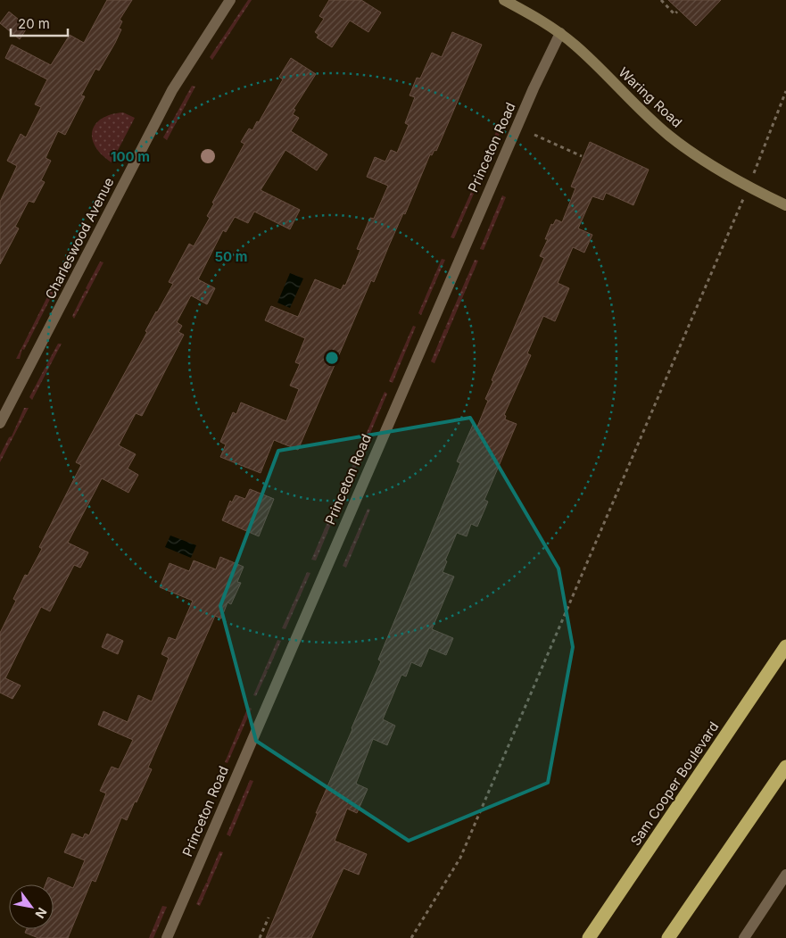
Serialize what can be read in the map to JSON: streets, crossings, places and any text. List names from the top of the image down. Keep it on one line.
{"streets":{"highway":["Sam Cooper Boulevard"],"main road":["Waring Road"],"street":["Princeton Road","Charleswood Avenue"]},"crossings":[["Waring Road","Princeton Road"]],"scale_bar":"20 m","north":"bottom right","rings":["100 m","50 m"]}
